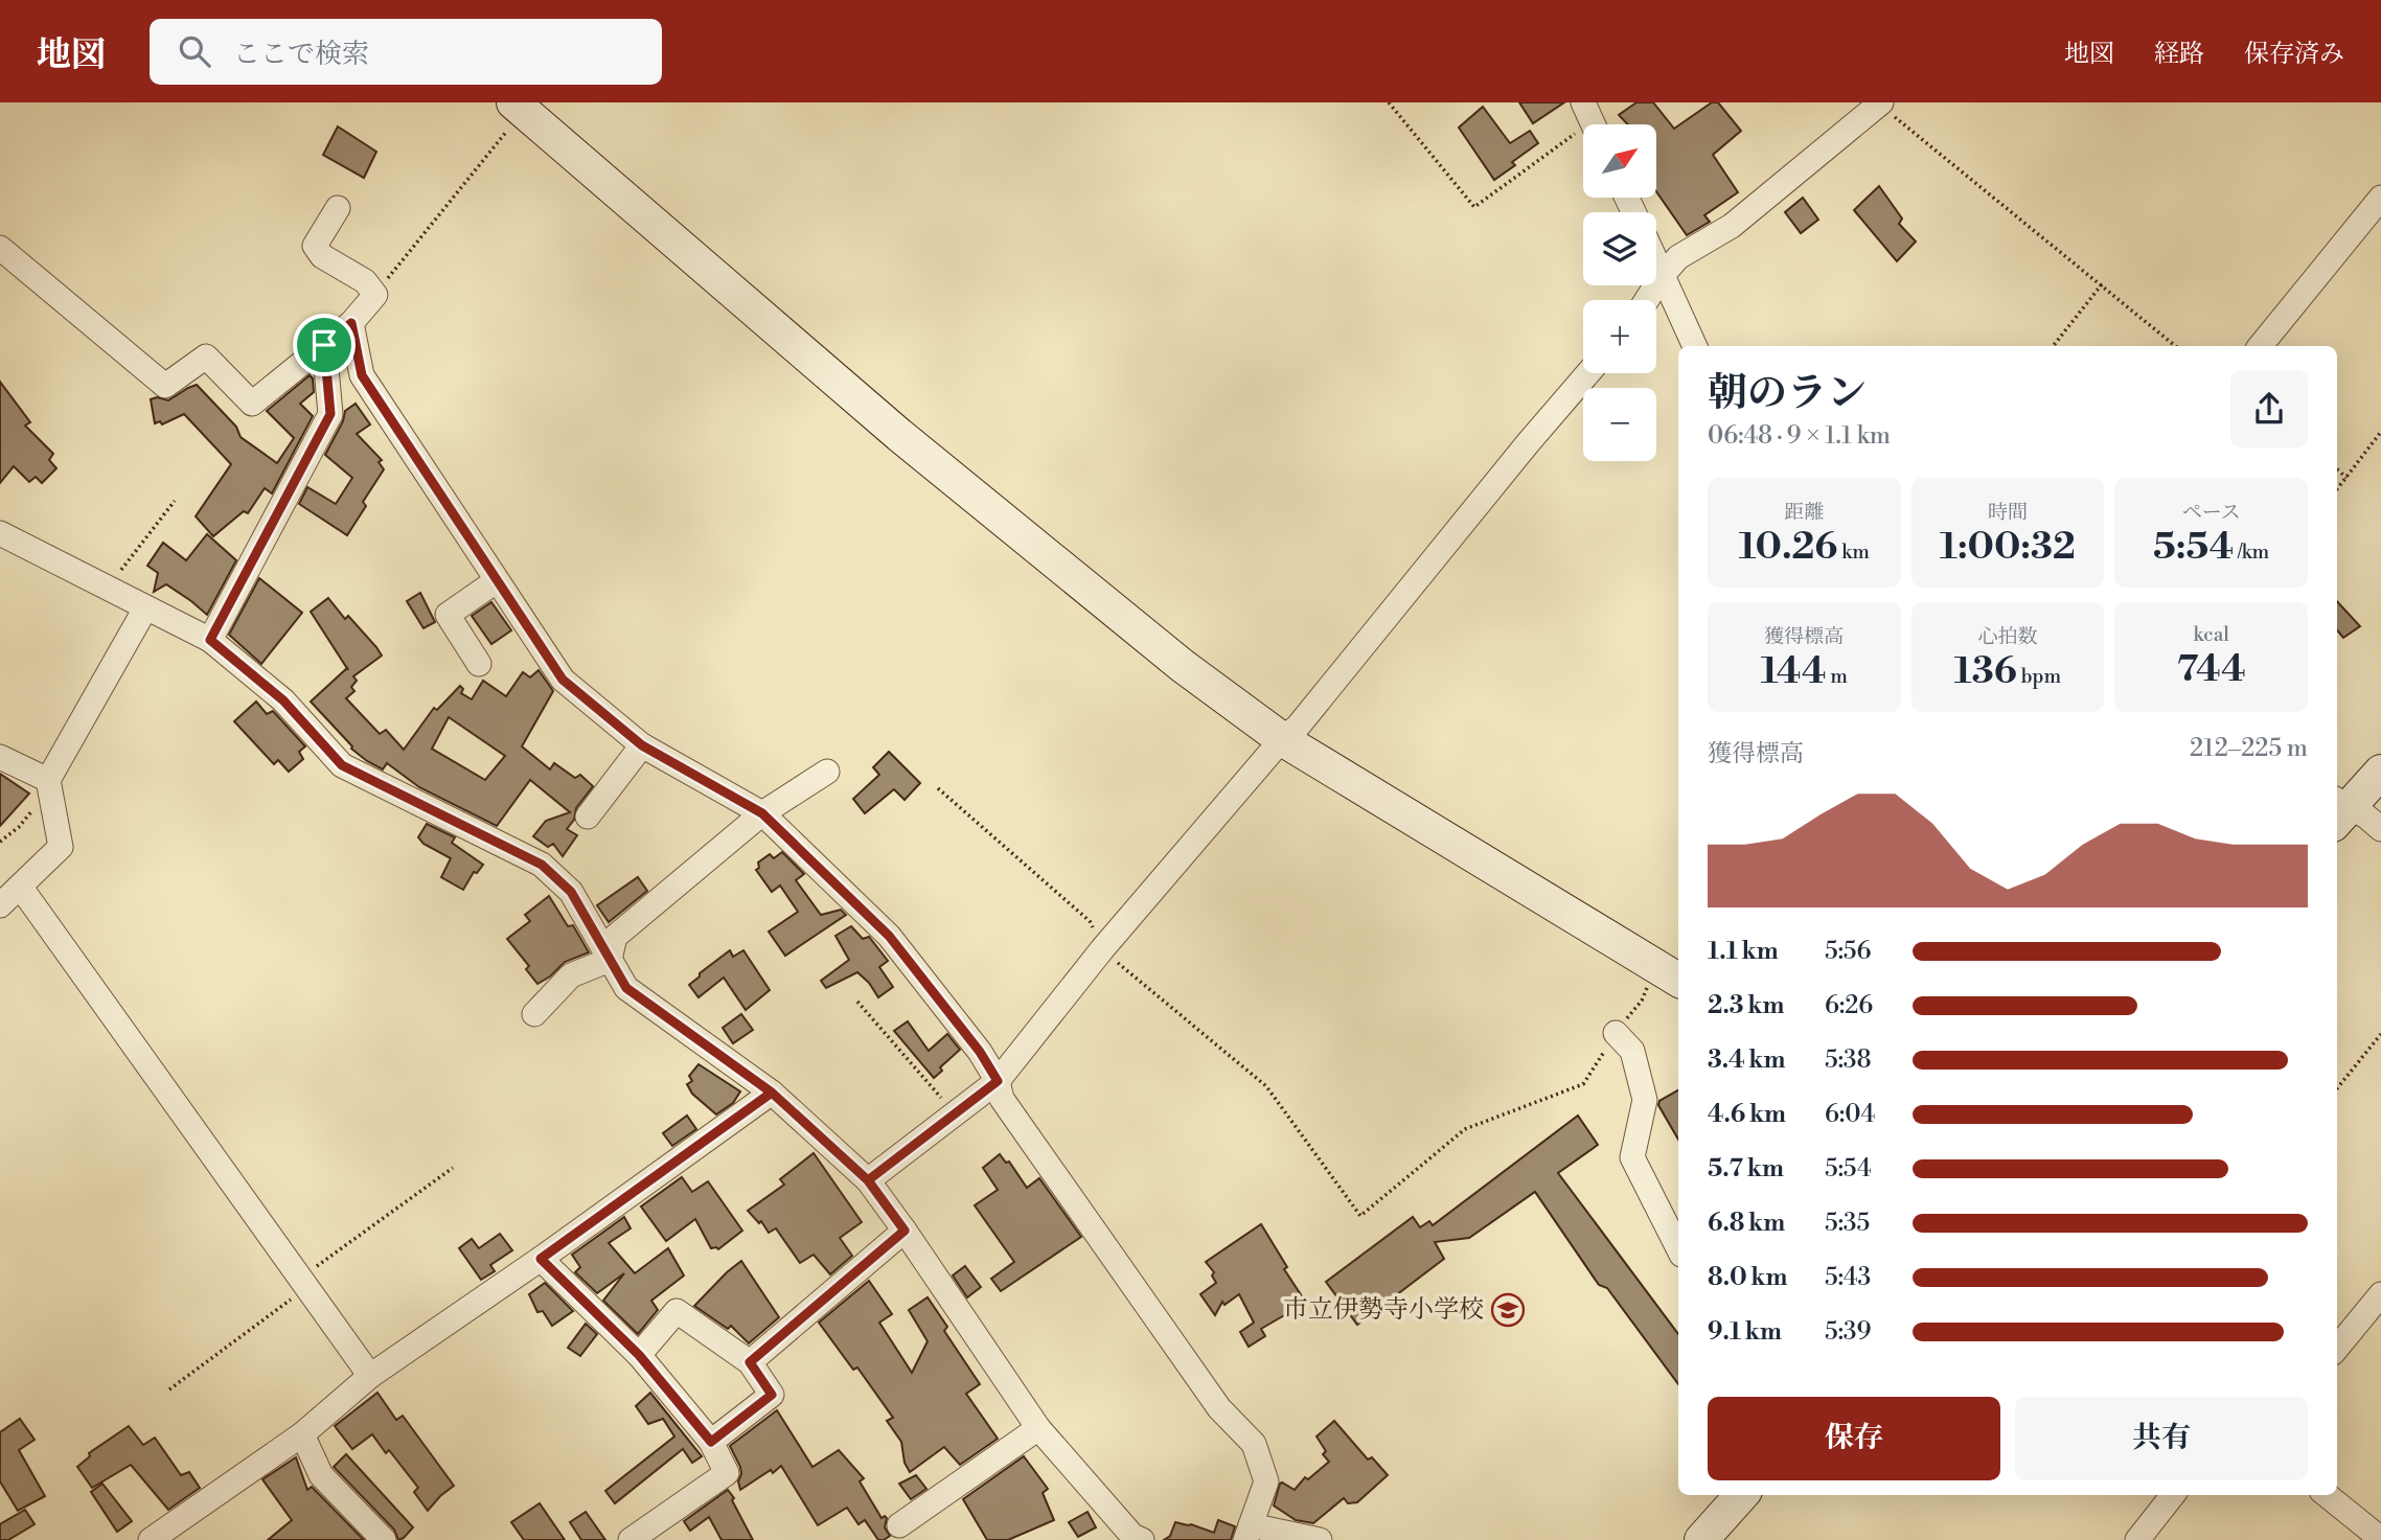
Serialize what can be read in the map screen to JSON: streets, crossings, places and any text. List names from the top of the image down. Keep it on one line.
{"places":{"school or university":["市立伊勢寺小学校"]},"north":"top right","page":{"header":"地図","search":"ここで検索","nav":["地図","経路","保存済み"],"map_buttons":["+","−"],"heading":["朝のラン","06:48 · 9 × 1.1 km"],"stats":[["距離","10.26 km"],["時間","1:00:32"],["ペース","5:54 /km"],["獲得標高","144 m"],["心拍数","136 bpm"],["kcal","744"]],"chart":["獲得標高","212–225 m"],"list":[{"name":"1.1 km","note":"5:56"},{"name":"2.3 km","note":"6:26"},{"name":"3.4 km","note":"5:38"},{"name":"4.6 km","note":"6:04"},{"name":"5.7 km","note":"5:54"},{"name":"6.8 km","note":"5:35"},{"name":"8.0 km","note":"5:43"},{"name":"9.1 km","note":"5:39"}],"buttons":["保存","共有"]}}
